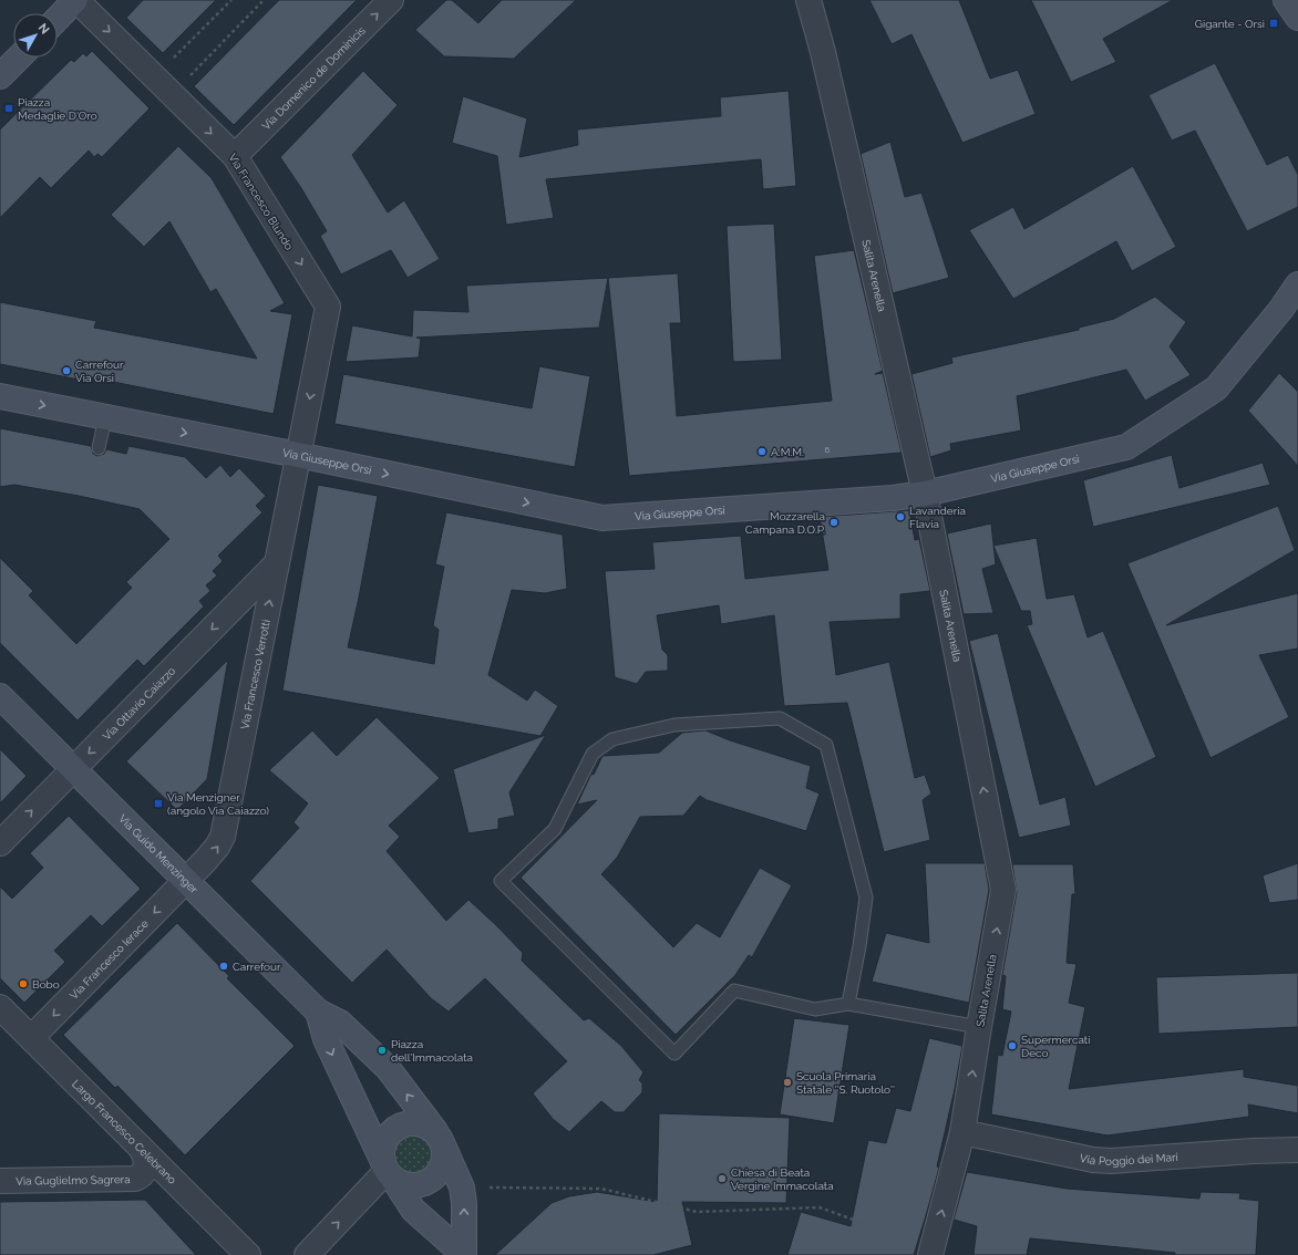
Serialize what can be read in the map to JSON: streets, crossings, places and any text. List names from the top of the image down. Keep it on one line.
{"streets":{"main road":["Via Giuseppe Orsi","Via Guido Menzinger"],"street":["Via Domenico de Dominicis","Via Francesco Blundo","Salita Arenella","Via Francesco Verrotti","Via Ottavio Caiazzo","Via Francesco Ierace","Largo Francesco Celebrano","Via Poggio dei Mari","Via Guglielmo Sagrera"]},"crossings":[["Via Domenico de Dominicis","Via Francesco Blundo"],["Via Francesco Blundo","Via Giuseppe Orsi"],["Via Francesco Blundo","Via Francesco Verrotti"],["Salita Arenella","Via Giuseppe Orsi"],["Salita Arenella","Via Poggio dei Mari"],["Via Giuseppe Orsi","Via Francesco Verrotti"],["Via Francesco Verrotti","Via Ottavio Caiazzo"],["Via Francesco Verrotti","Via Guido Menzinger"],["Via Francesco Verrotti","Via Francesco Ierace"],["Via Ottavio Caiazzo","Via Guido Menzinger"],["Via Guido Menzinger","Via Francesco Ierace"],["Via Francesco Ierace","Largo Francesco Celebrano"],["Largo Francesco Celebrano","Via Guglielmo Sagrera"]],"one_way":["Via Domenico de Dominicis","Via Francesco Blundo","Salita Arenella","Via Giuseppe Orsi","Via Francesco Verrotti","Via Francesco Ierace"],"places":{"transit":["Gigante - Orsi","Piazza Medaglie D'Oro","Via Menzigner (angolo Via Caiazzo)"],"other":["Carrefour Via Orsi","A.M.M.","Lavanderia Flavia","Mozzarella Campana D.O.P.","Carrefour","Bobo","Supermercati Deco","Piazza dell'Immacolata","Scuola Primaria Statale ''S. Ruotolo''","Chiesa di Beata Vergine Immacolata"]},"house_numbers":["6"],"north":"top right"}
